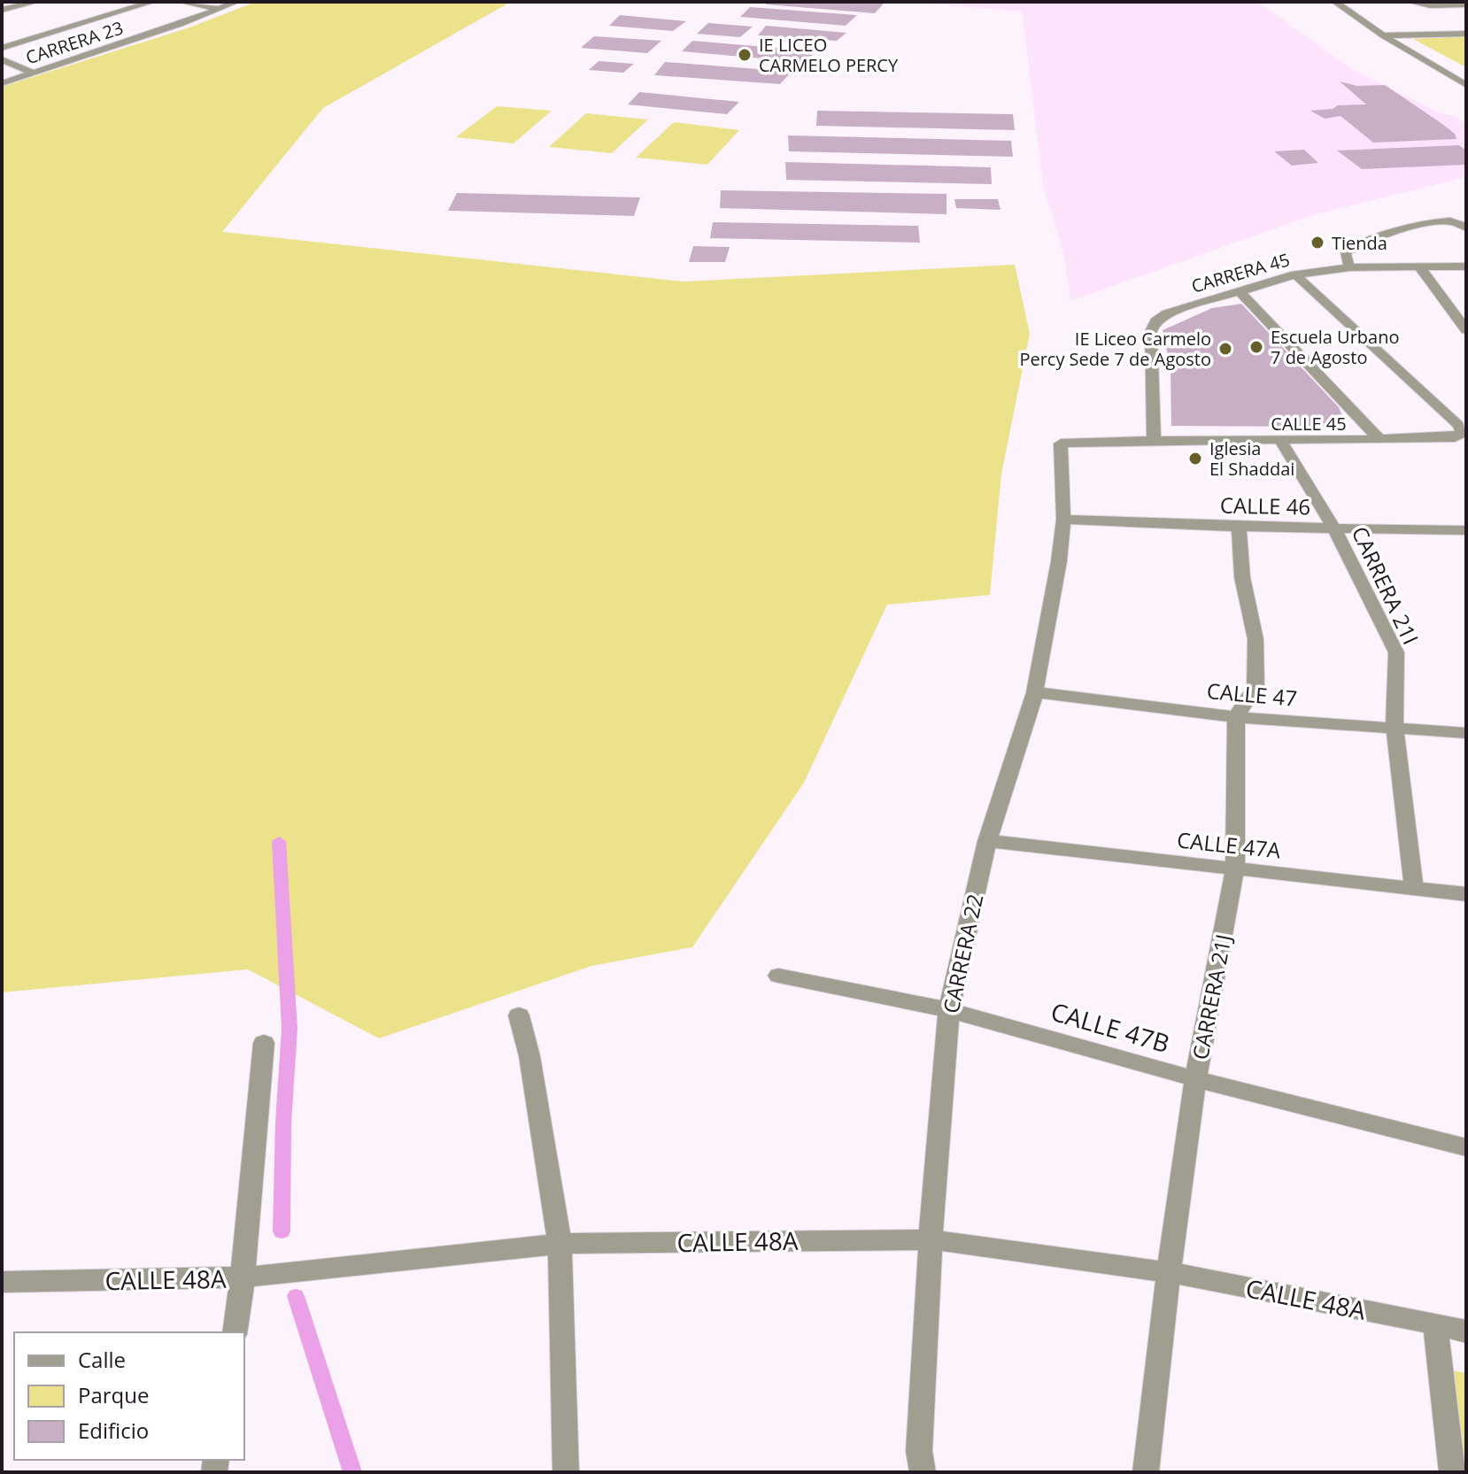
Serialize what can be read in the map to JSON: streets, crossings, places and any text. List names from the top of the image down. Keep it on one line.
{"streets":{"street":["CARRERA 23","CARRERA 45","CALLE 45","CALLE 46","CARRERA 21I","CALLE 47","CALLE 47A","CARRERA 22","CARRERA 21J","CALLE 47B","CALLE 48A"]},"crossings":[["CARRERA 45","CALLE 45"],["CALLE 45","CARRERA 21I"],["CALLE 45","CARRERA 22"],["CALLE 46","CARRERA 21I"],["CALLE 46","CARRERA 22"],["CARRERA 21I","CALLE 47"],["CARRERA 21I","CALLE 47A"],["CALLE 47","CARRERA 22"],["CALLE 47","CARRERA 21J"],["CALLE 47A","CARRERA 22"],["CALLE 47A","CARRERA 21J"],["CARRERA 22","CALLE 47B"],["CARRERA 22","CALLE 48A"],["CARRERA 21J","CALLE 47B"],["CARRERA 21J","CALLE 48A"]],"places":["IE LICEO CARMELO PERCY","Tienda","Escuela Urbano 7 de Agosto","IE Liceo Carmelo Percy Sede 7 de Agosto","Iglesia El Shaddai"],"legend":["Calle","Parque","Edificio"]}
